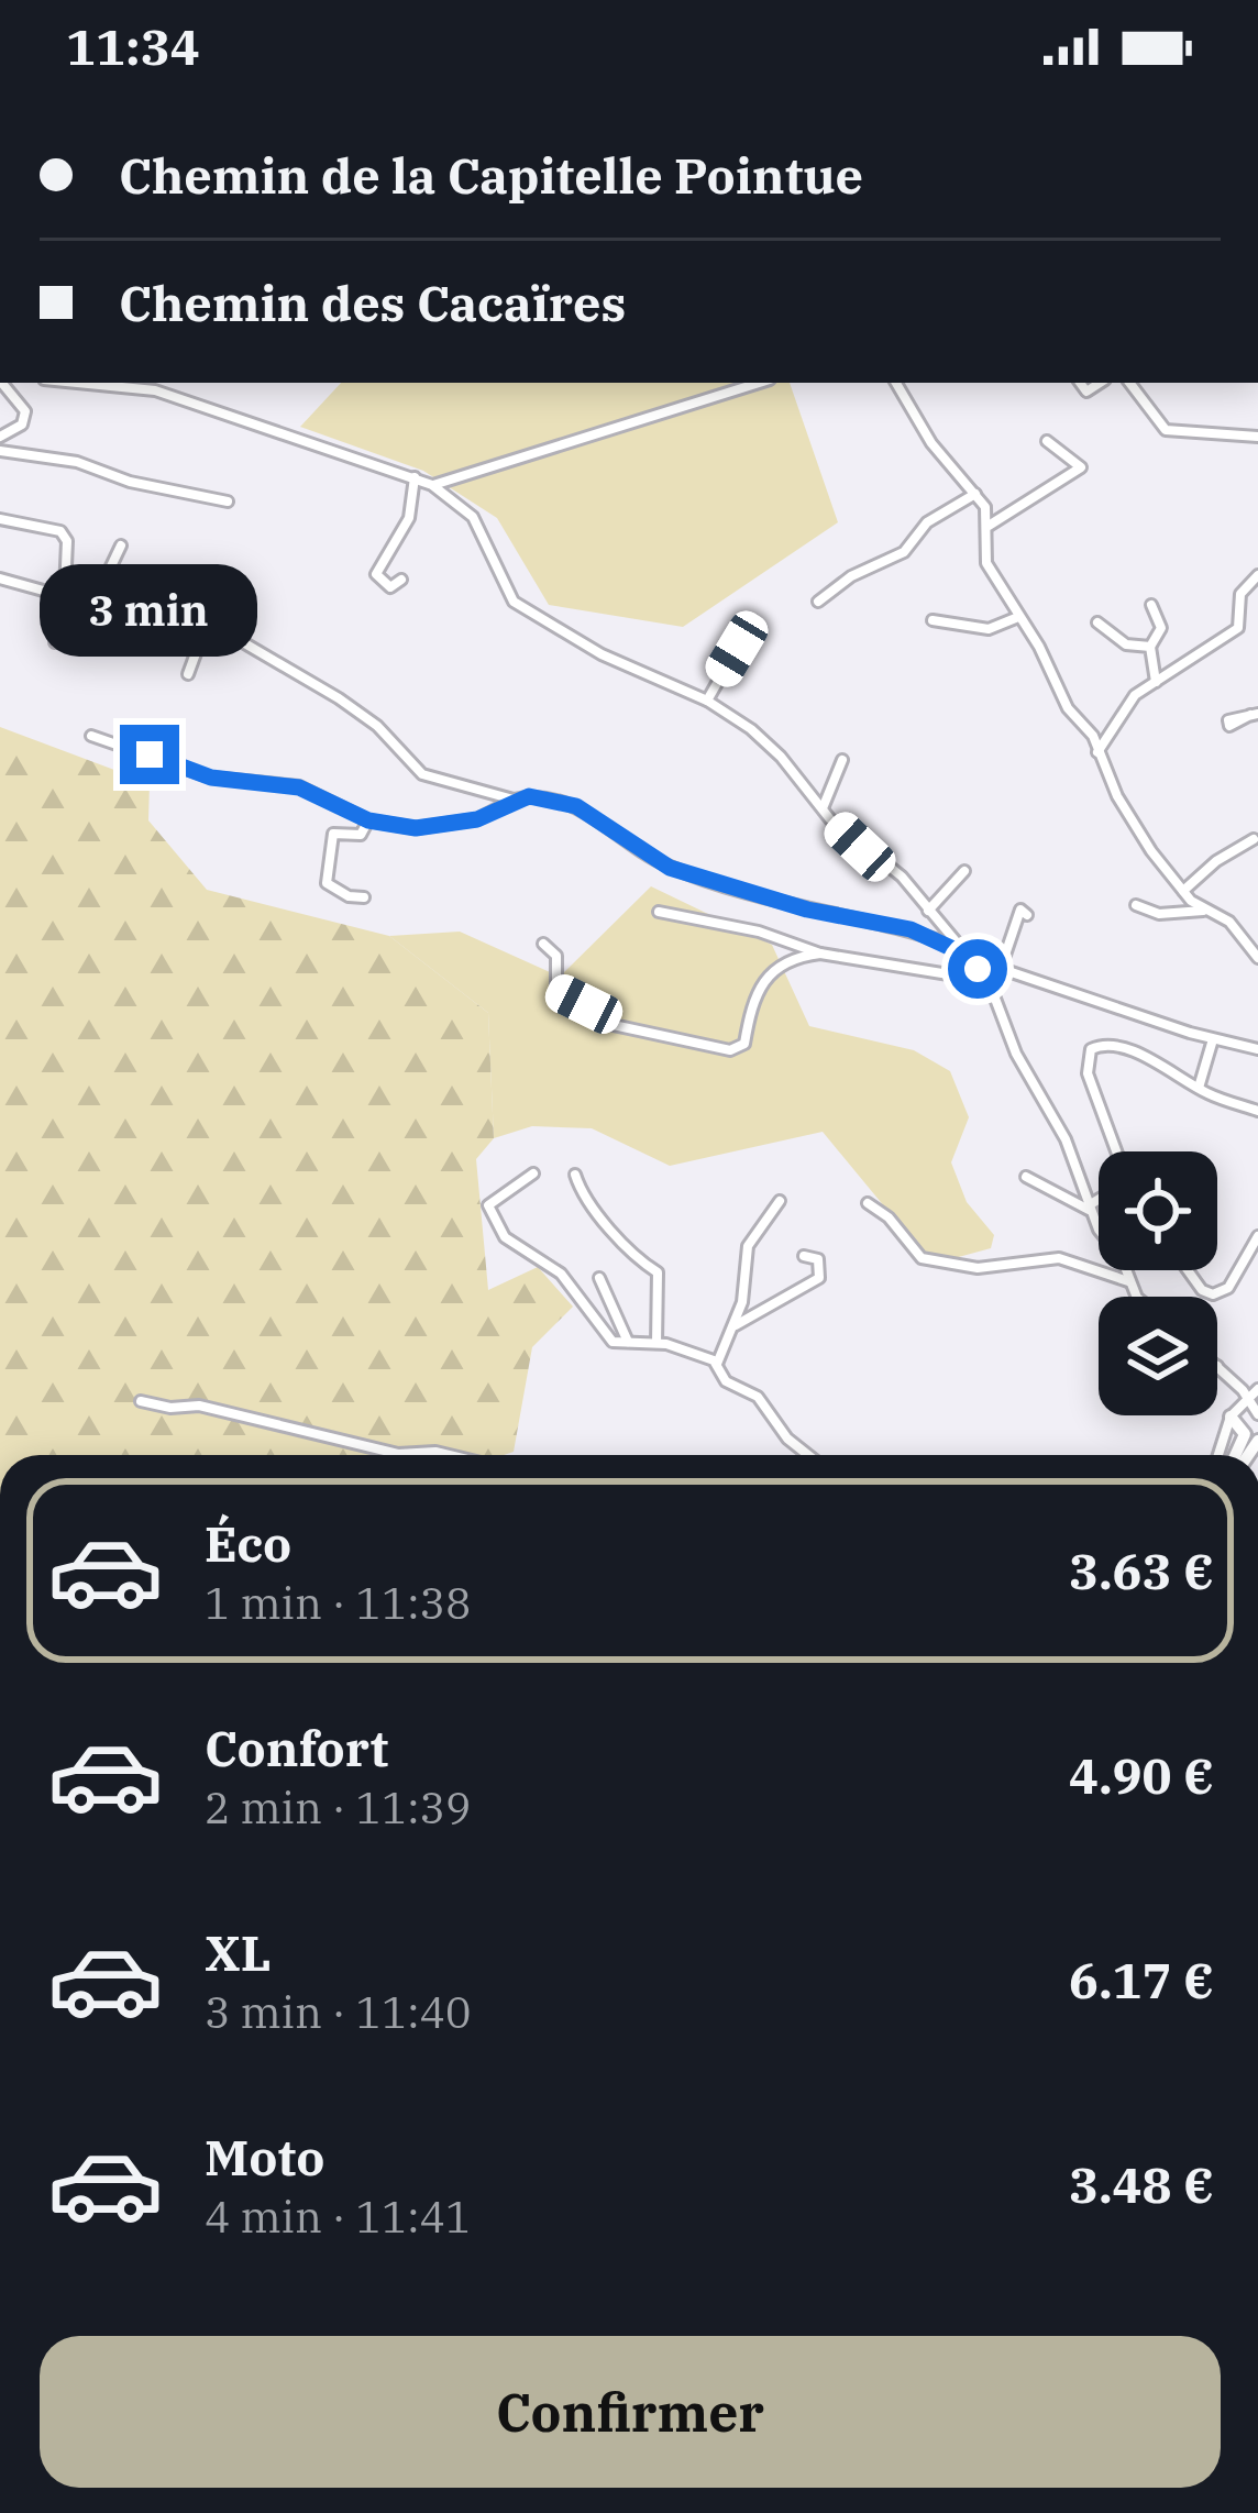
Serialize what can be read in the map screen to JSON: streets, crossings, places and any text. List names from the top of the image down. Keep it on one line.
{"page":{"status":"11:34","banner":["Chemin de la Capitelle Pointue","Chemin des Cacaïres"],"bubble":"3 min","list":[{"name":"Éco","note":"1 min · 11:38","value":"3.63 €"},{"name":"Confort","note":"2 min · 11:39","value":"4.90 €"},{"name":"XL","note":"3 min · 11:40","value":"6.17 €"},{"name":"Moto","note":"4 min · 11:41","value":"3.48 €"}],"buttons":"Confirmer"}}
